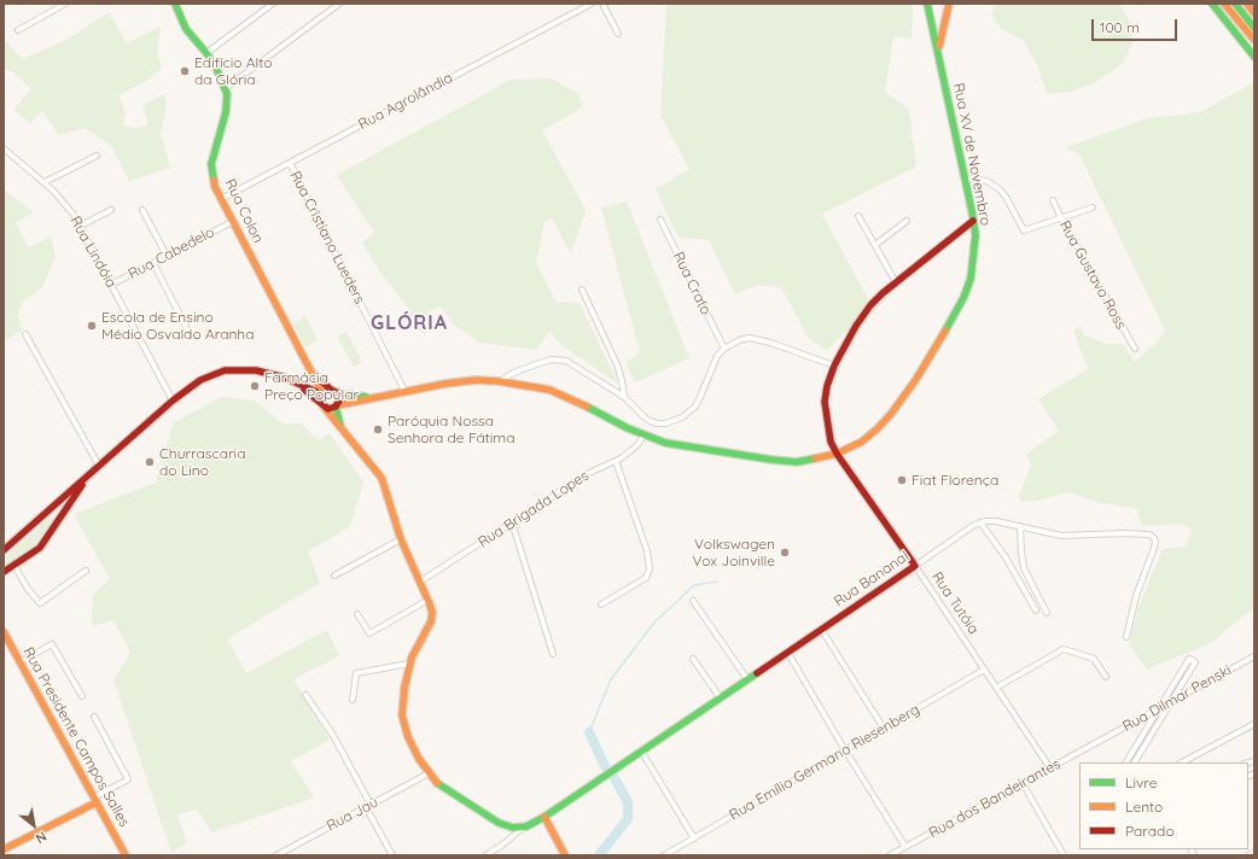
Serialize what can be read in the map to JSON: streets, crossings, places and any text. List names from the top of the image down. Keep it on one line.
{"streets":{"main road":["Rua XV de Novembro","Rua Colon","Rua Bananal","Rua Tutóia","Rua Presidente Campos Salles"],"street":["Rua Agrolândia","Rua Cristiano Lueders","Rua Lindóia","Rua Cabedelo","Rua Gustavo Ross","Rua Crato","Rua Brigada Lopes","Rua Dilmar Penski","Rua Emílio Germano Riesenberg","Rua dos Bandeirantes","Rua Jaú"]},"crossings":[["Rua Agrolândia","Rua Colon"],["Rua Agrolândia","Rua Cristiano Lueders"],["Rua XV de Novembro","Rua Colon"],["Rua XV de Novembro","Rua Cristiano Lueders"],["Rua XV de Novembro","Rua Brigada Lopes"],["Rua XV de Novembro","Rua Tutóia"],["Rua Colon","Rua Cabedelo"],["Rua Lindóia","Rua Cabedelo"],["Rua Bananal","Rua Tutóia"],["Rua Tutóia","Rua Emílio Germano Riesenberg"],["Rua Tutóia","Rua dos Bandeirantes"],["Rua Dilmar Penski","Rua dos Bandeirantes"]],"districts":["GLÓRIA"],"places":["Edifício Alto da Glória","Escola de Ensino Médio Osvaldo Aranha","Farmácia Preço Popular","Paróquia Nossa Senhora de Fátima","Churrascaria do Lino","Fiat Florença","Volkswagen Vox Joinville"],"legend":["Livre","Lento","Parado"],"scale_bar":"100 m","north":"bottom right"}
